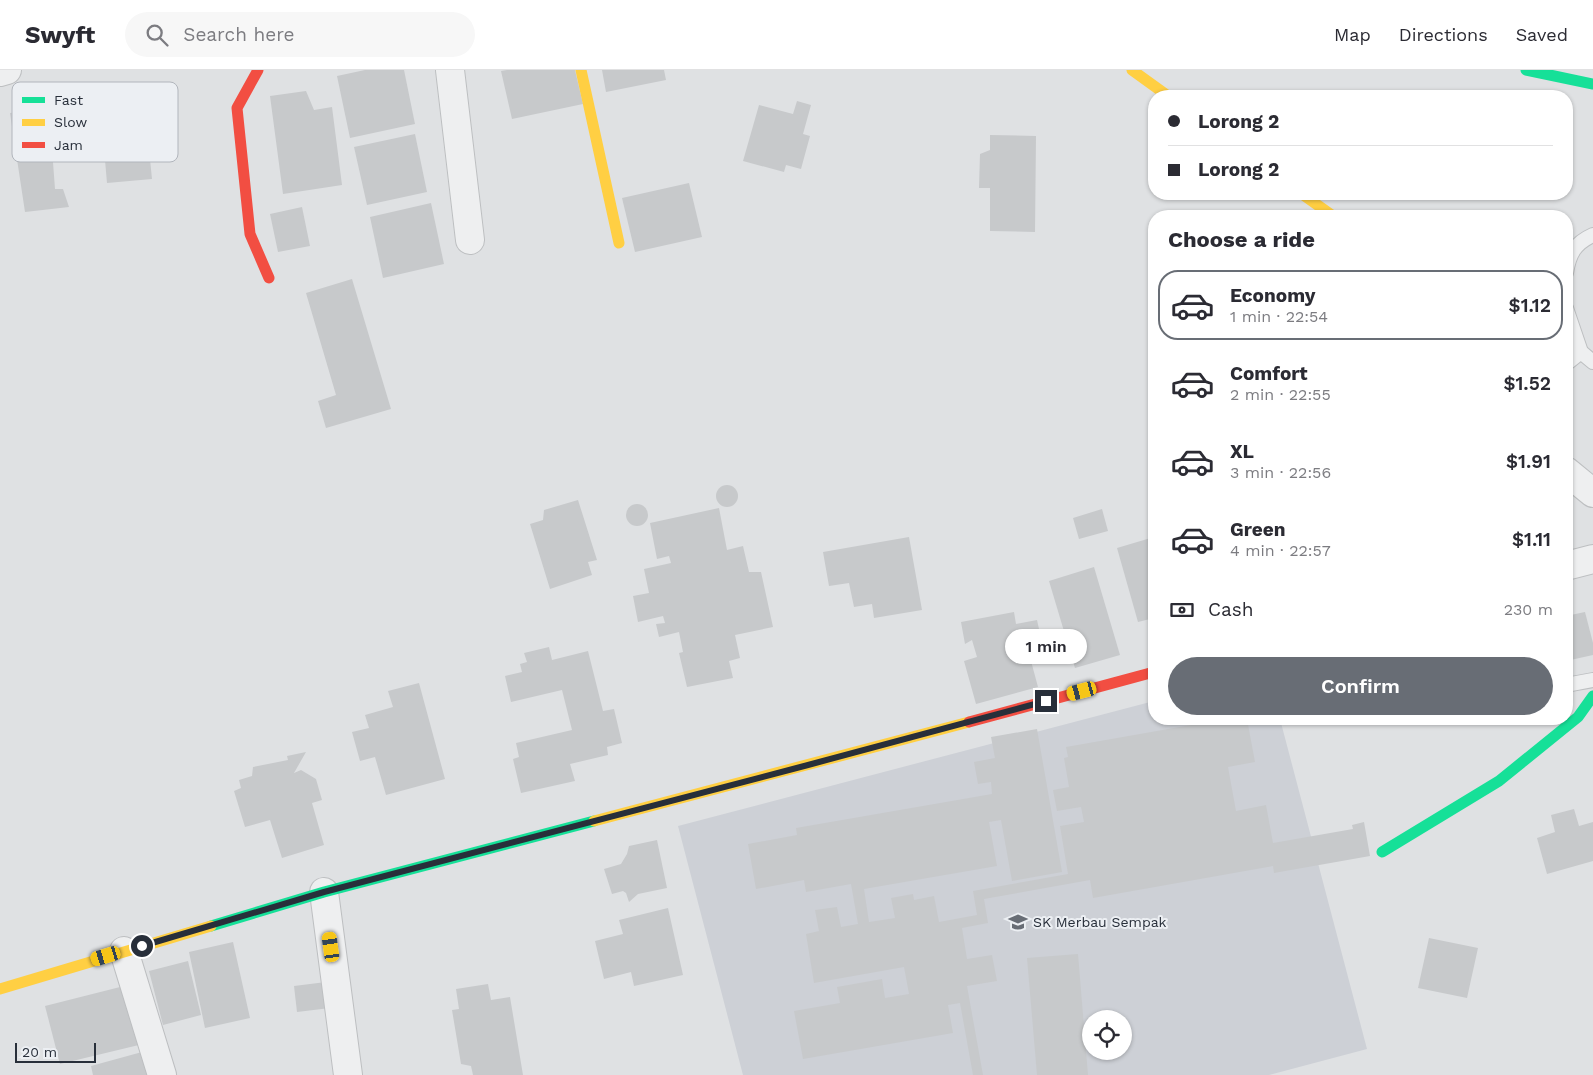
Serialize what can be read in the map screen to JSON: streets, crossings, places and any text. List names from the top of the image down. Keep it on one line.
{"places":{"school or university":["SK Merbau Sempak"]},"legend":["Fast","Slow","Jam"],"scale_bar":"20 m","page":{"header":"Swyft","search":"Search here","nav":["Map","Directions","Saved"],"banner":["Lorong 2","Lorong 2"],"heading":"Choose a ride","list":[{"name":"Economy","note":"1 min · 22:54","value":"$1.12"},{"name":"Comfort","note":"2 min · 22:55","value":"$1.52"},{"name":"XL","note":"3 min · 22:56","value":"$1.91"},{"name":"Green","note":"4 min · 22:57","value":"$1.11"}],"pay":["Cash","230 m"],"bubble":"1 min","buttons":"Confirm","scale":"20 m"}}
